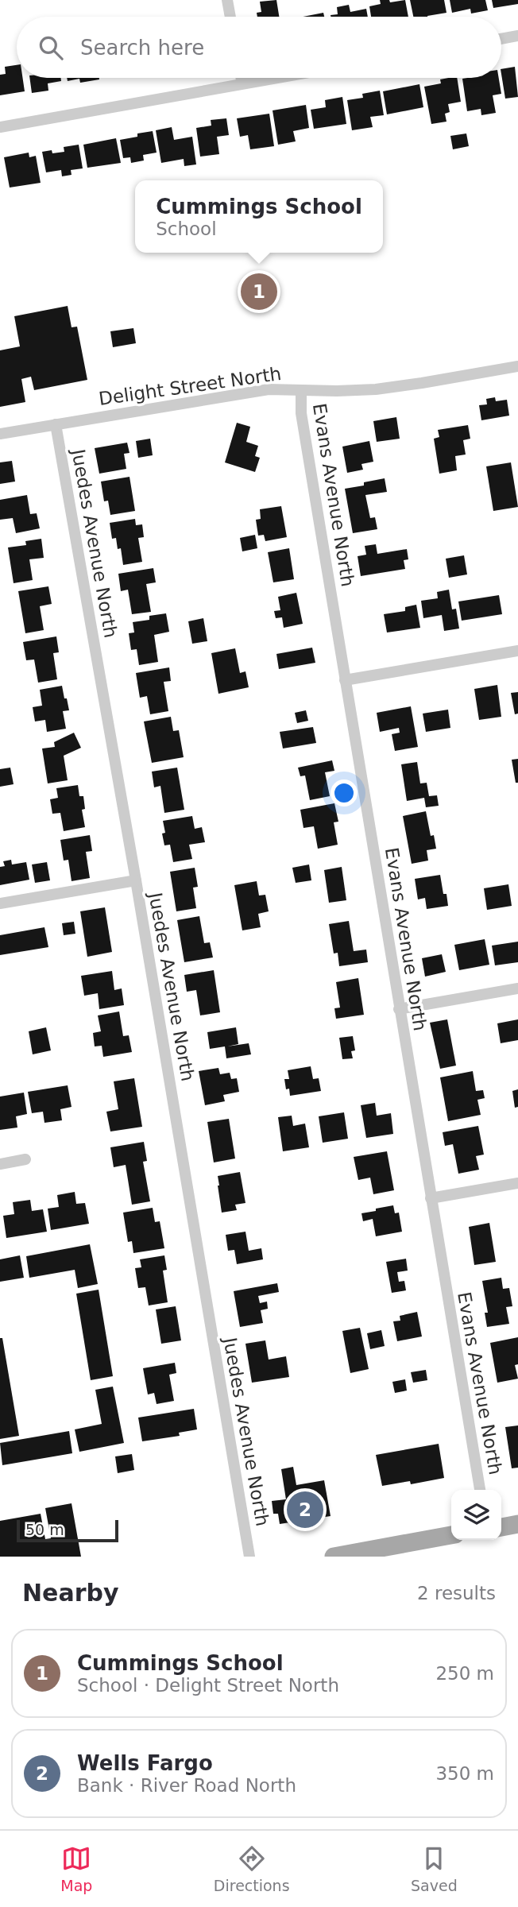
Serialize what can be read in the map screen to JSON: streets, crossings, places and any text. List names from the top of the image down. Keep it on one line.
{"streets":{"street":["Delight Street North","Evans Avenue North","Juedes Avenue North"]},"crossings":[["Delight Street North","Evans Avenue North"],["Delight Street North","Juedes Avenue North"]],"scale_bar":"50 m","page":{"search":"Search here","popup":["Cummings School","School"],"pins":["1","2"],"scale":"50 m","heading":["Nearby","2 results"],"list":[{"mark":"1","name":"Cummings School","note":"School · Delight Street North","value":"250 m"},{"mark":"2","name":"Wells Fargo","note":"Bank · River Road North","value":"350 m"}],"nav":["Map","Directions","Saved"]}}
